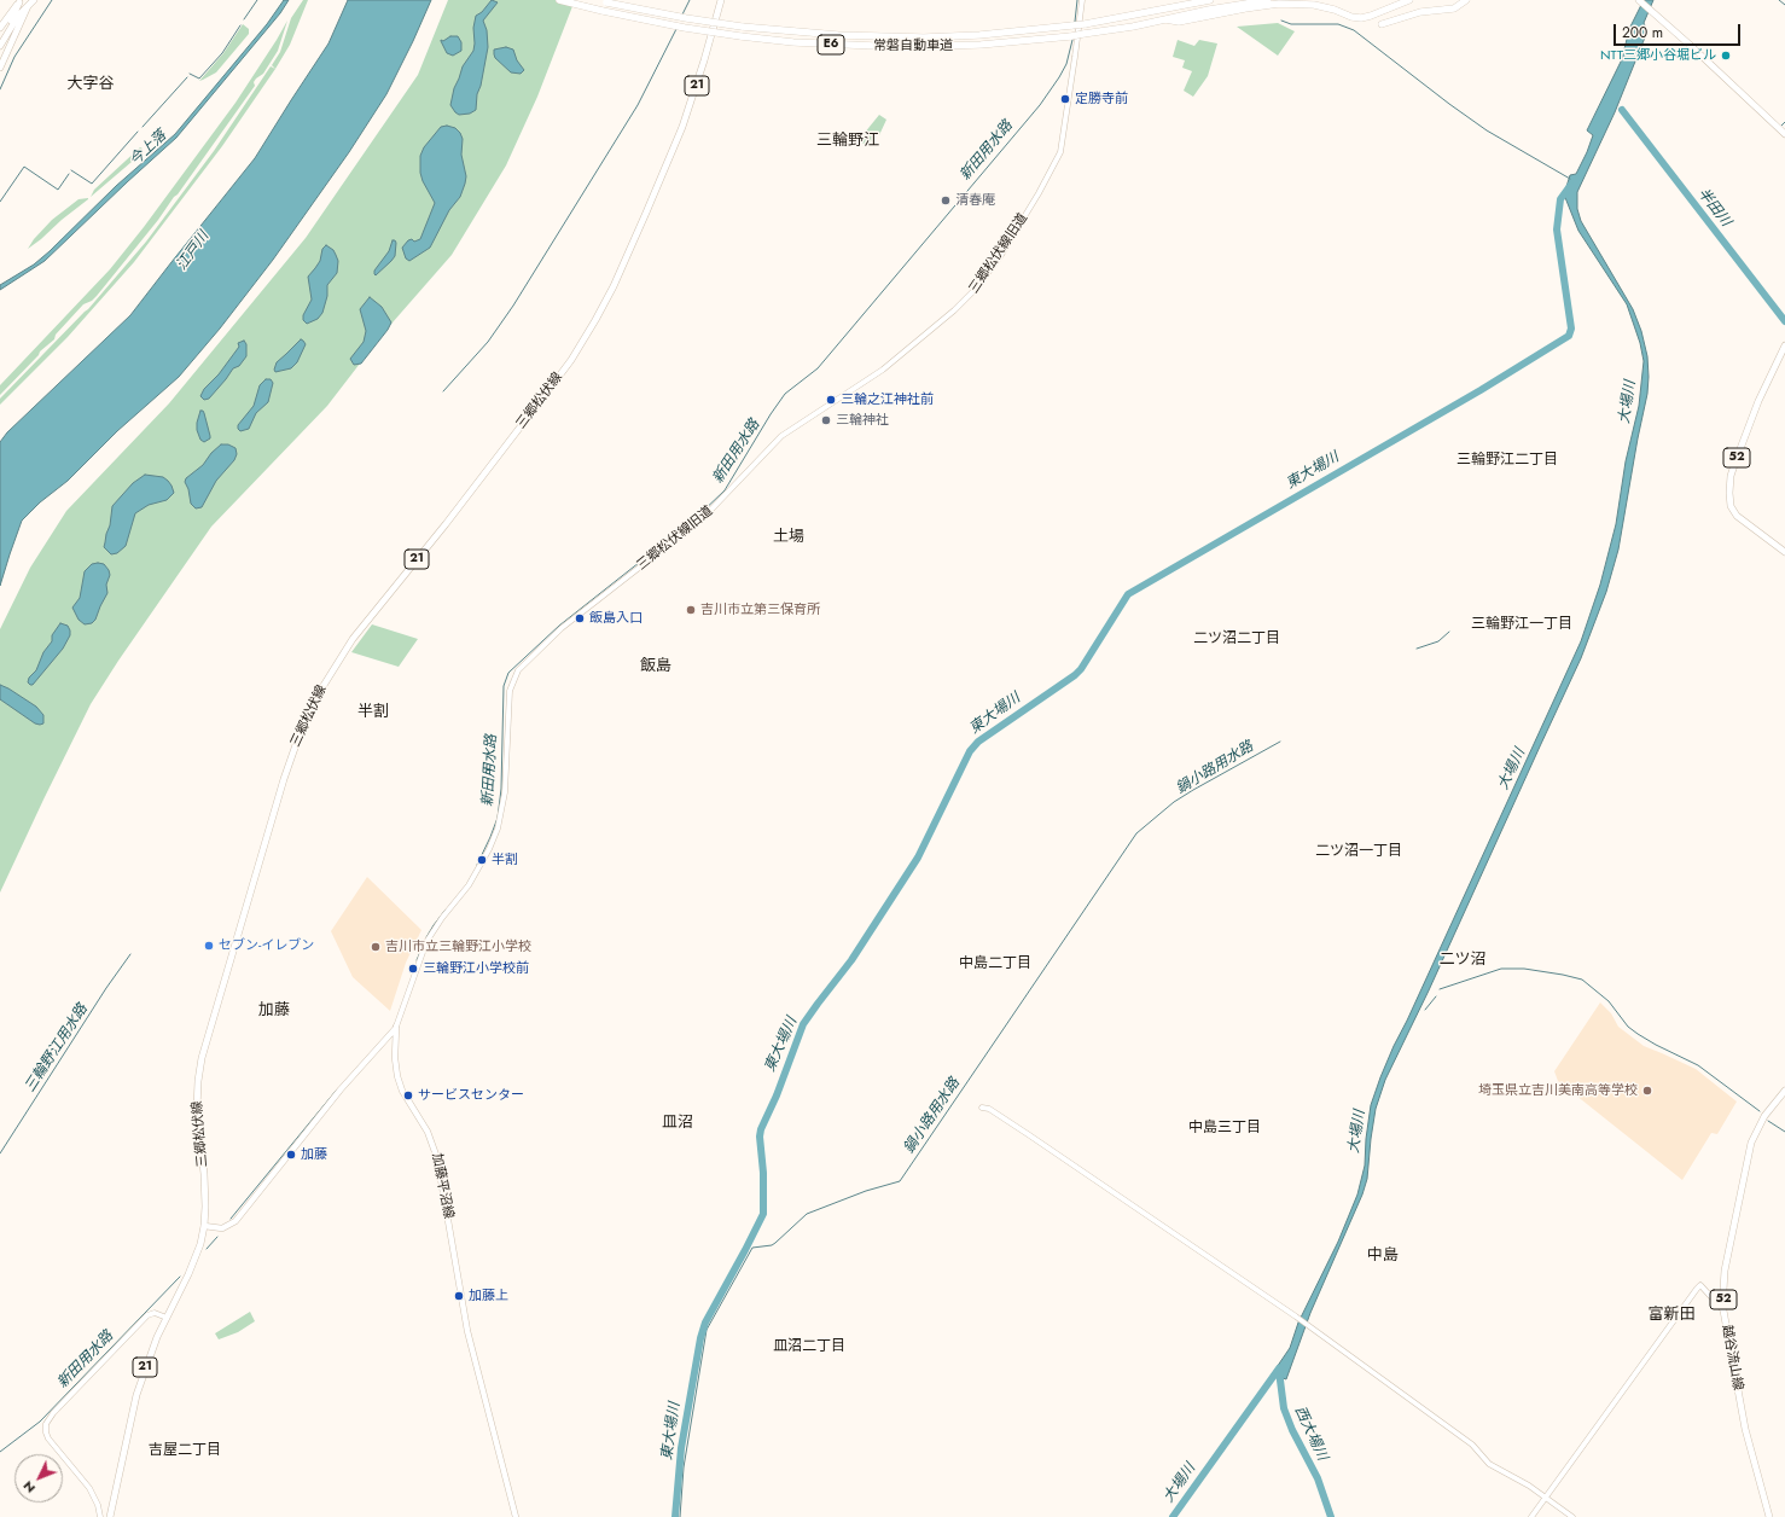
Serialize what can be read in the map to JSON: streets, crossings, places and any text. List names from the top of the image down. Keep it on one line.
{"streets":{"highway":["E6","常磐自動車道"],"main road":["21","三郷松伏線","52","加藤平沼線","越谷流山線"],"street":["三郷松伏線旧道"]},"crossings":[["三郷松伏線旧道","加藤平沼線"]],"districts":["大字谷","三輪野江","三輪野江二丁目","土場","三輪野江一丁目","二ツ沼二丁目","飯島","半割","二ツ沼一丁目","二ツ沼","中島二丁目","加藤","皿沼","中島三丁目","中島","富新田","皿沼二丁目","吉屋二丁目"],"water":["今上落","新田用水路","半田川","江戸川","大場川","東大場川","鍋小路用水路","三輪野江用水路","西大場川"],"places":["NTT三郷小谷堀ビル","定勝寺前","清春庵","三輪之江神社前","三輪神社","吉川市立第三保育所","飯島入口","半割","セブン-イレブン","吉川市立三輪野江小学校","三輪野江小学校前","埼玉県立吉川美南高等学校","サービスセンター","加藤","加藤上"],"scale_bar":"200 m","north":"bottom left"}
